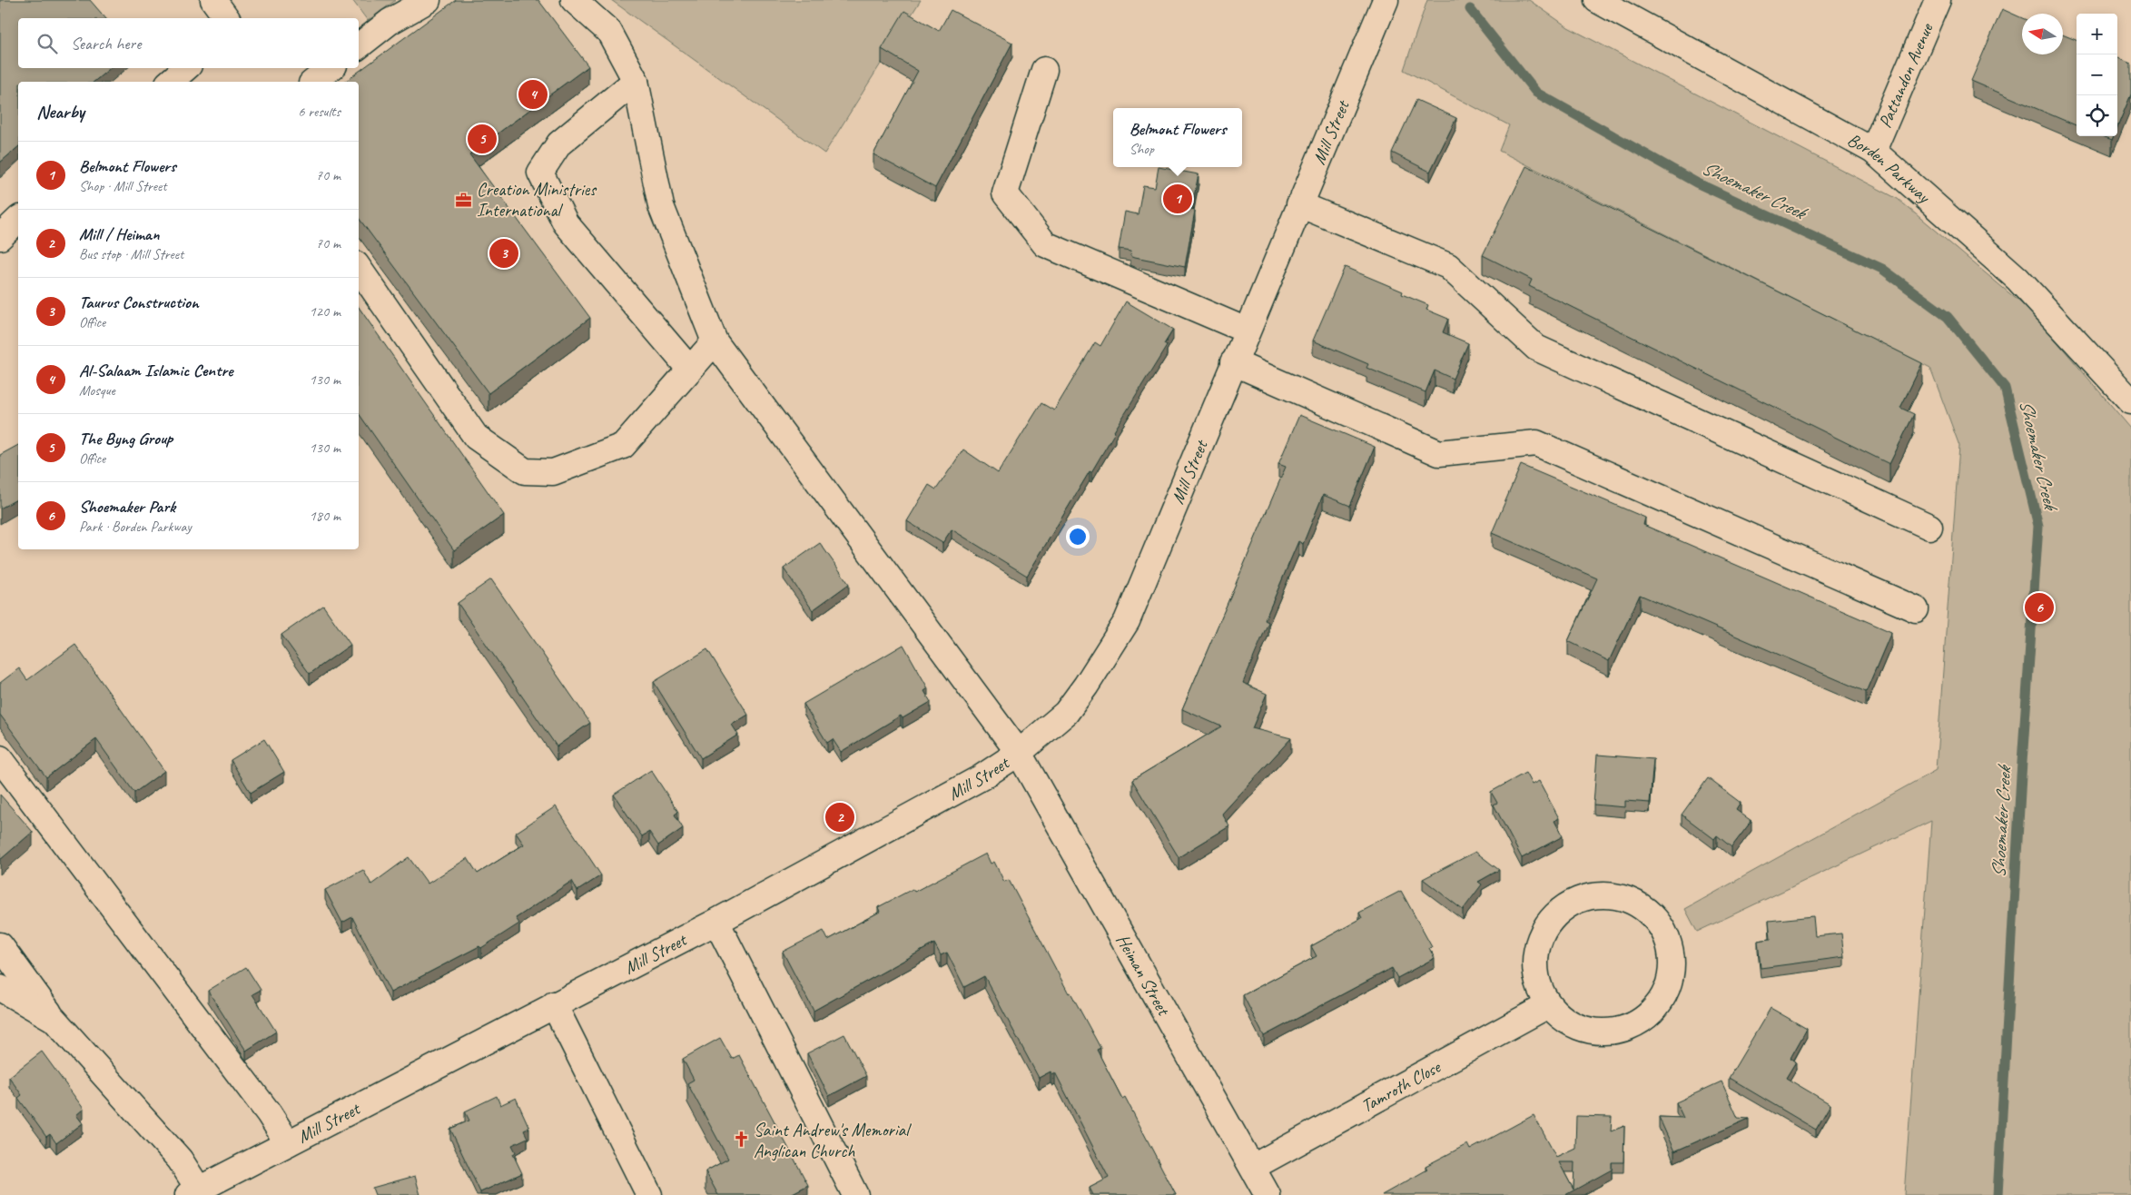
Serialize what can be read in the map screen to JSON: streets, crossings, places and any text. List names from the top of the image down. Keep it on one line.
{"streets":{"street":["Pattandon Avenue","Mill Street","Borden Parkway","Heiman Street","Tamroth Close"]},"crossings":[["Pattandon Avenue","Borden Parkway"],["Mill Street","Heiman Street"],["Heiman Street","Tamroth Close"]],"water":["Shoemaker Creek"],"places":{"office":["Creation Ministries International"],"church":["Saint Andrew's Memorial Anglican Church"]},"north":"left","page":{"map_buttons":["+","−"],"search":"Search here","pins":["4","5","1","3","6","2"],"heading":["Nearby","6 results"],"popup":["Belmont Flowers","Shop"],"list":[{"mark":"1","name":"Belmont Flowers","note":"Shop · Mill Street","value":"70 m"},{"mark":"2","name":"Mill / Heiman","note":"Bus stop · Mill Street","value":"70 m"},{"mark":"3","name":"Taurus Construction","note":"Office","value":"120 m"},{"mark":"4","name":"Al-Salaam Islamic Centre","note":"Mosque","value":"130 m"},{"mark":"5","name":"The Byng Group","note":"Office","value":"130 m"},{"mark":"6","name":"Shoemaker Park","note":"Park · Borden Parkway","value":"180 m"}]}}
